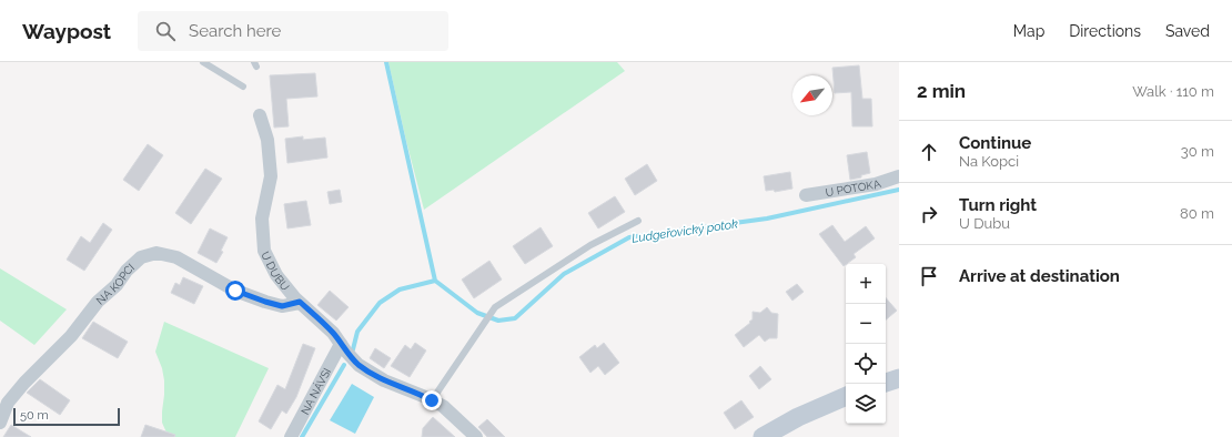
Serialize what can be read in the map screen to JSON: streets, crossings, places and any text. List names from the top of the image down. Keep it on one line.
{"streets":{"street":["U POTOKA","U DUBU","NA KOPCI","NA NÁVSI"]},"crossings":[["U DUBU","NA KOPCI"],["U DUBU","NA NÁVSI"]],"water":["Ludgeřovický potok"],"scale_bar":"50 m","north":"bottom left","page":{"header":"Waypost","search":"Search here","nav":["Map","Directions","Saved"],"heading":["2 min","Walk · 110 m"],"list":[["Continue","Na Kopci","30 m"],["Turn right","U Dubu","80 m"],"Arrive at destination"],"map_buttons":["+","−"],"scale":"50 m"}}
